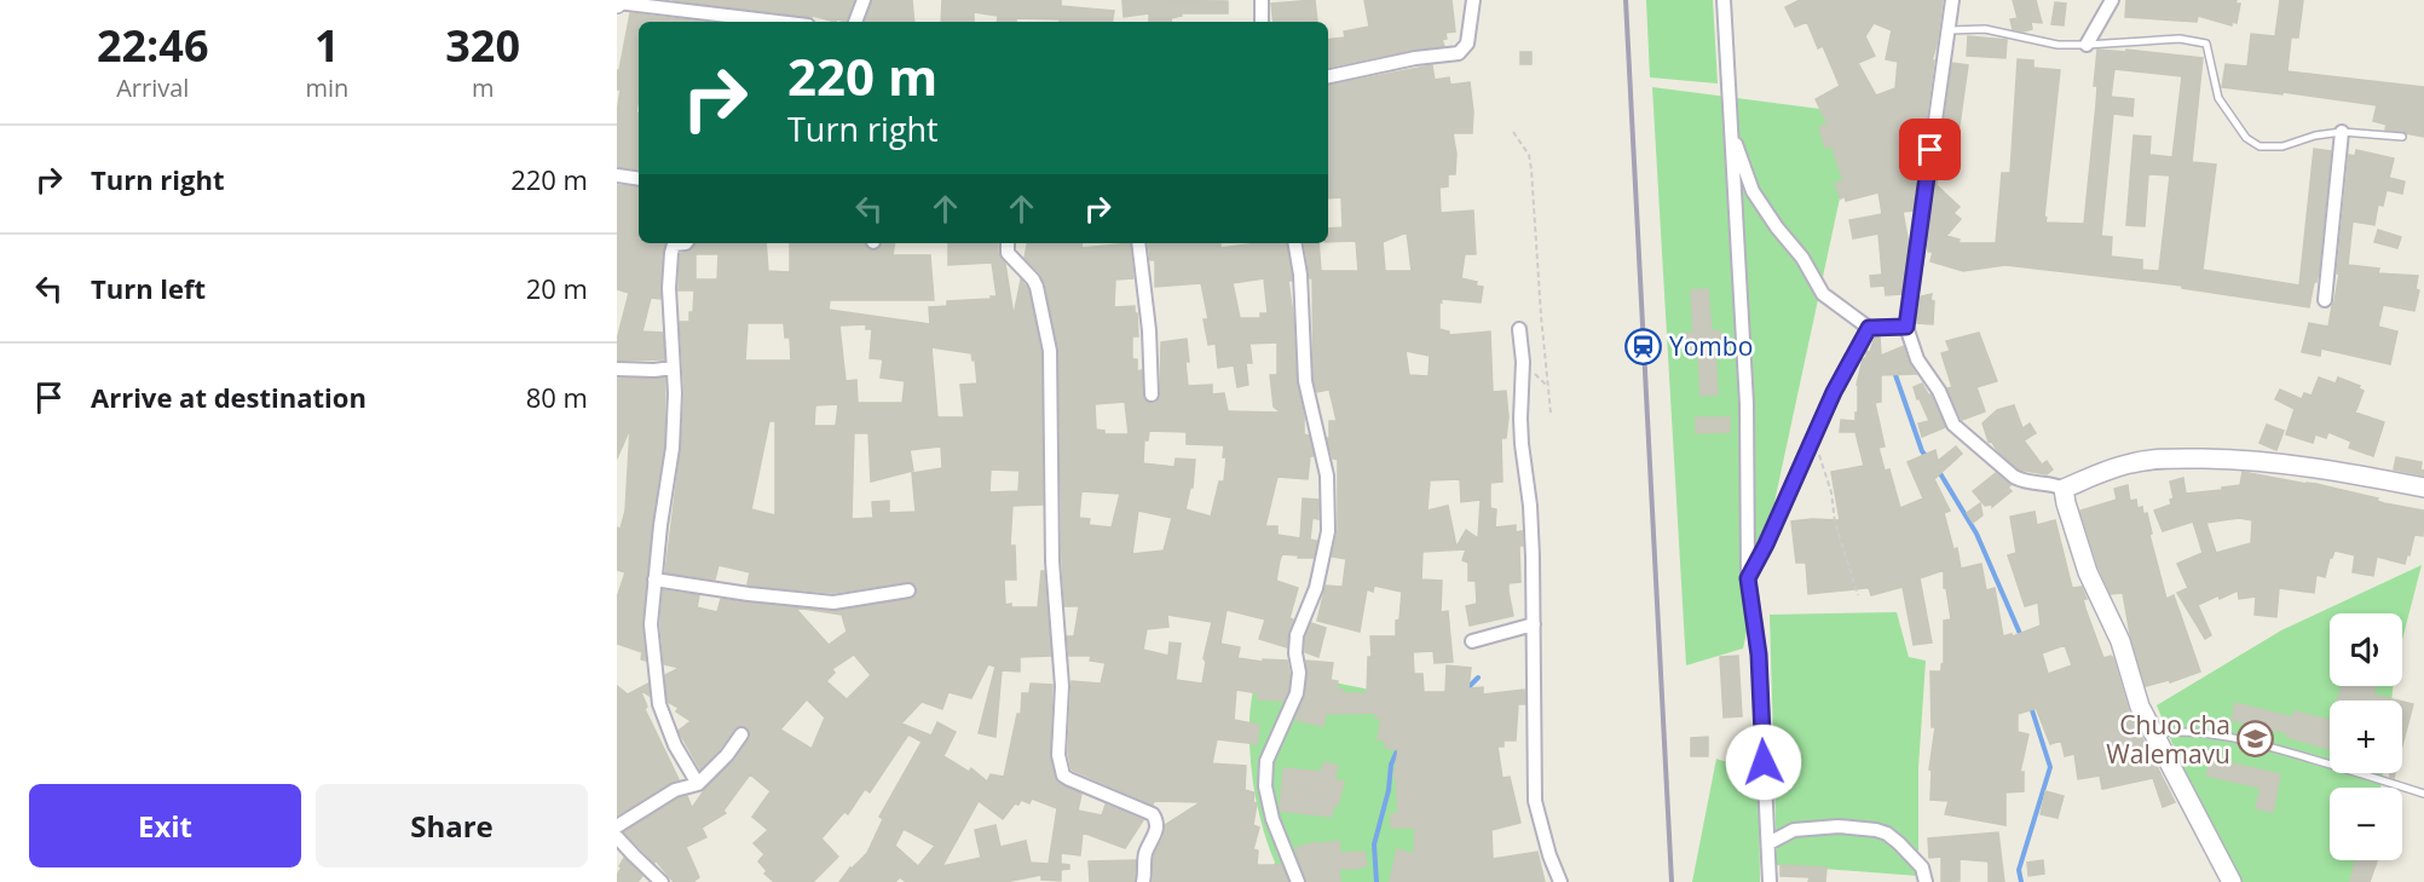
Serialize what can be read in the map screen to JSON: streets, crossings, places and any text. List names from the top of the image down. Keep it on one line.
{"places":{"station":["Yombo"],"school or university":["Chuo cha Walemavu"]},"page":{"eta":["22:46","Arrival","1","min","320","m"],"turn":["220 m","Turn right"],"list":[{"name":"Turn right","value":"220 m"},{"name":"Turn left","value":"20 m"},{"name":"Arrive at destination","value":"80 m"}],"map_buttons":["+","−"],"buttons":["Exit","Share"]}}
